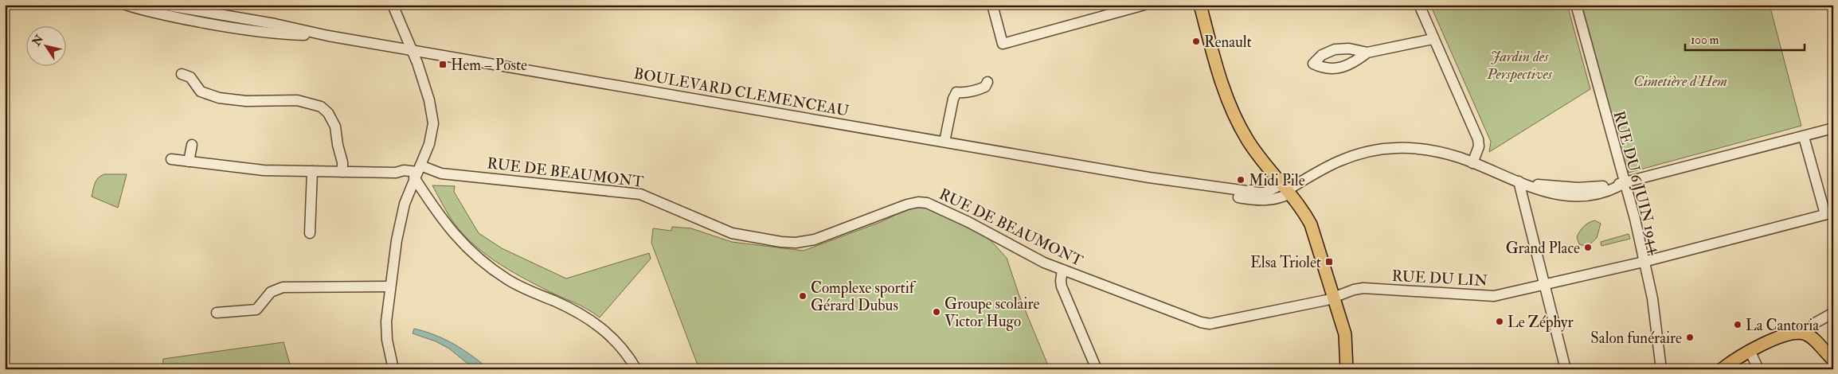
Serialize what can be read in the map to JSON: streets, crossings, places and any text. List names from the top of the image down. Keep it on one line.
{"streets":{"street":["BOULEVARD CLEMENCEAU","RUE DE BEAUMONT","RUE DU 6 JUIN 1944","RUE DU LIN"]},"crossings":[["BOULEVARD CLEMENCEAU","RUE DU 6 JUIN 1944"],["RUE DE BEAUMONT","RUE DU LIN"],["RUE DU 6 JUIN 1944","RUE DU LIN"]],"parks":["Jardin des Perspectives","Cimetière d'Hem"],"places":{"other":["Renault","Midi Pile","Grand Place","Complexe sportif Gérard Dubus","Groupe scolaire Victor Hugo","Le Zéphyr","La Cantoria","Salon funéraire"],"transit":["Hem – Poste","Elsa Triolet"]},"scale_bar":"100 m","north":"top left"}
